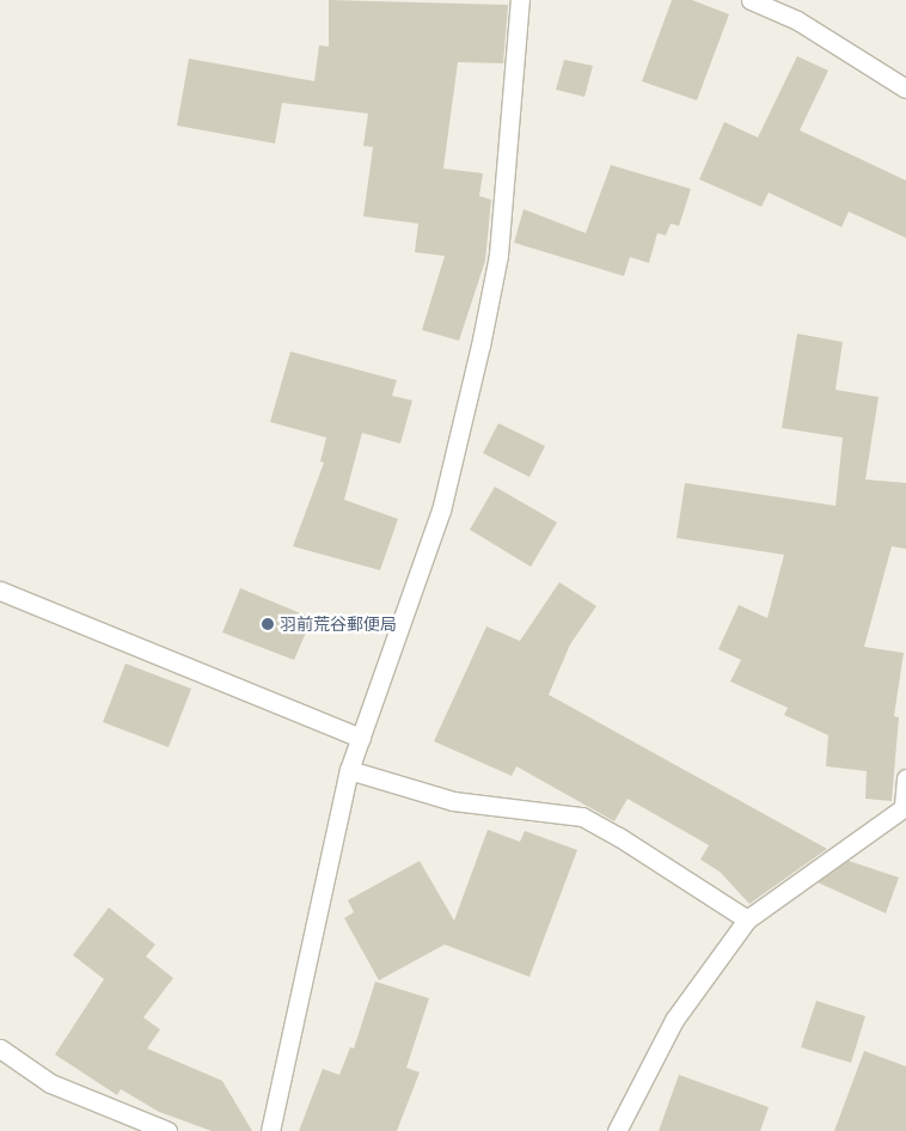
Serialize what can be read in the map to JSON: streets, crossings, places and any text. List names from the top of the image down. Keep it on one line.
{"places":["羽前荒谷郵便局"]}
